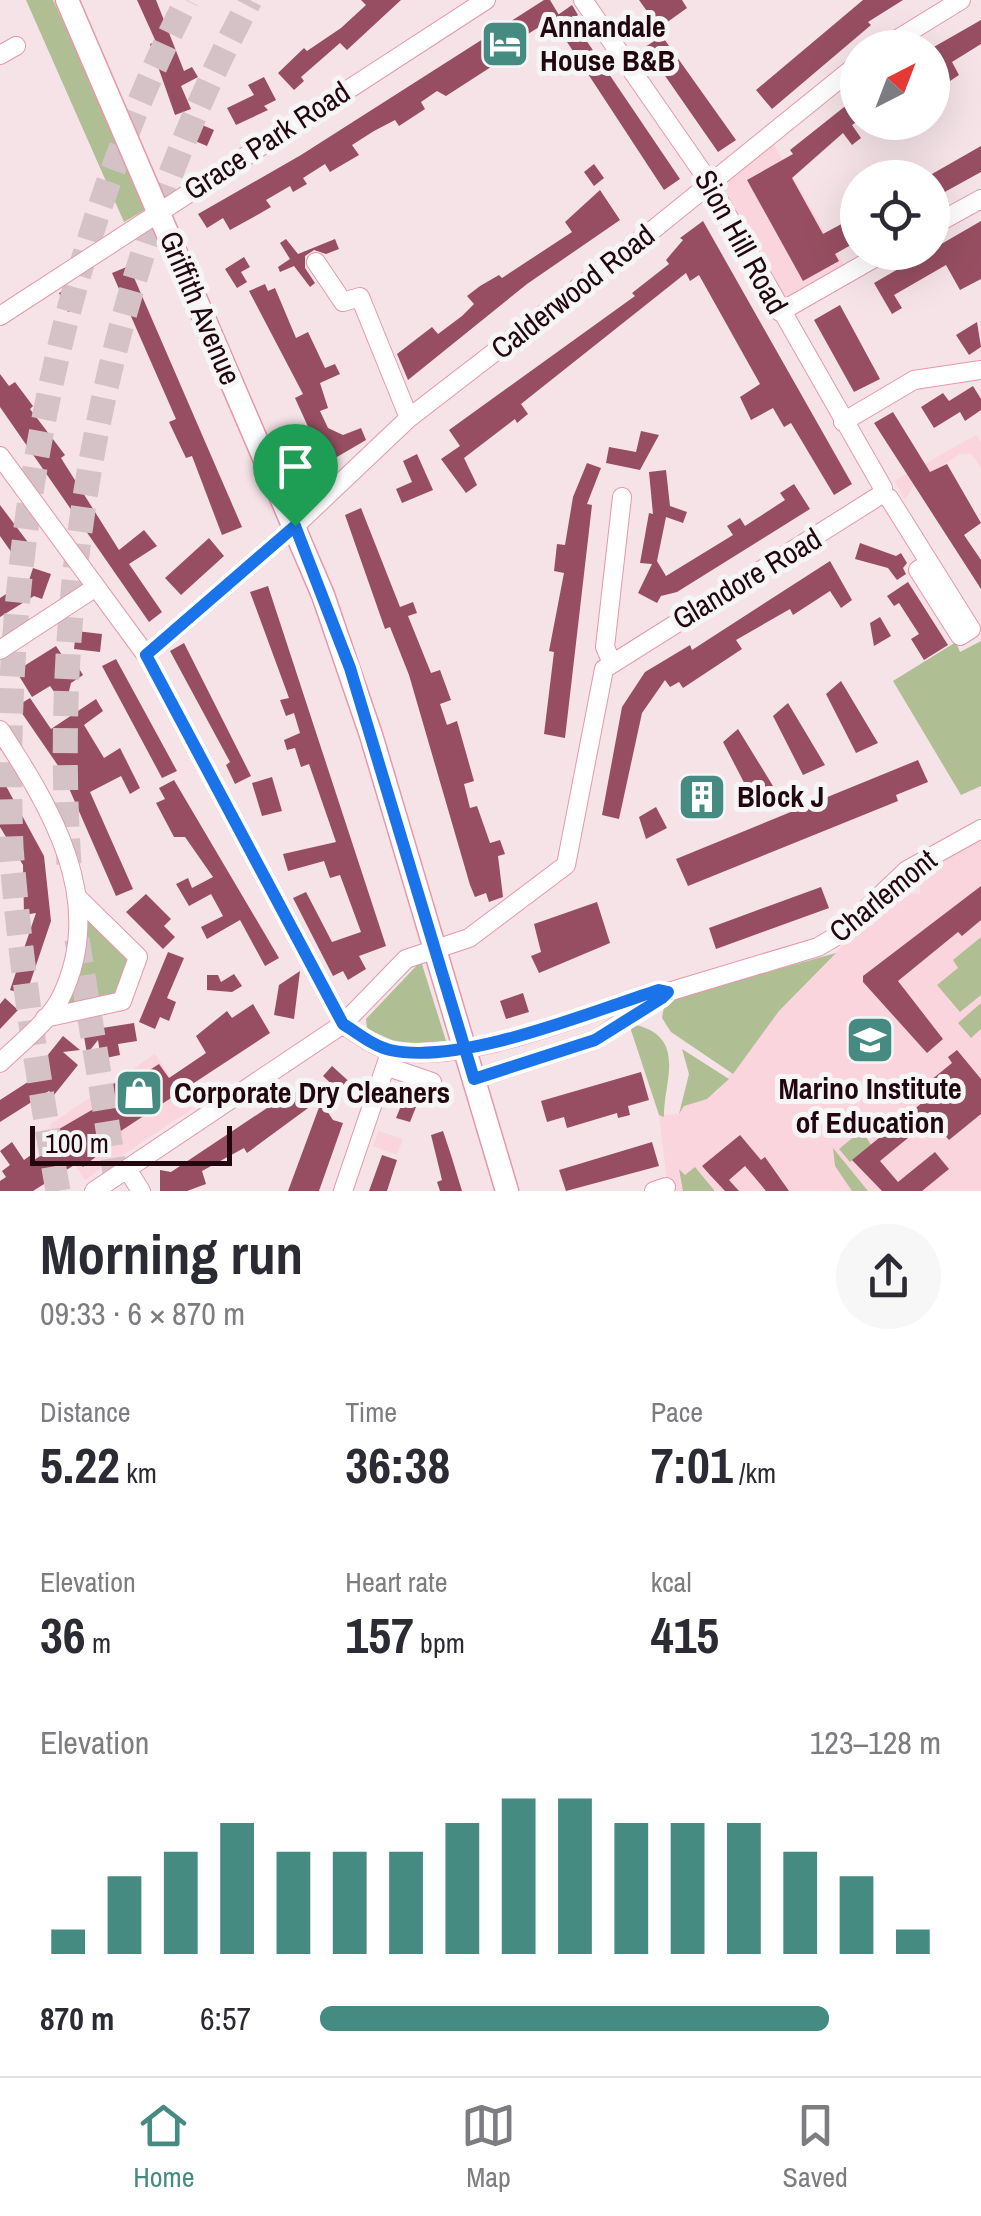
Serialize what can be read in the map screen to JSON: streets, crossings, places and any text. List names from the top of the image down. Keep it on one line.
{"streets":{"main road":["Griffith Avenue"],"street":["Grace Park Road","Sion Hill Road","Calderwood Road","Glandore Road","Charlemont"]},"crossings":[["Grace Park Road","Griffith Avenue"],["Sion Hill Road","Calderwood Road"],["Sion Hill Road","Glandore Road"],["Calderwood Road","Griffith Avenue"],["Griffith Avenue","Charlemont"]],"places":{"hotel":["Annandale House B&B"],"building":["Block J"],"school or university":["Marino Institute of Education"],"shop":["Corporate Dry Cleaners"]},"scale_bar":"100 m","north":"top right","page":{"scale":"100 m","heading":["Morning run","09:33 · 6 × 870 m"],"stats":[["Distance","5.22 km"],["Time","36:38"],["Pace","7:01 /km"],["Elevation","36 m"],["Heart rate","157 bpm"],["kcal","415"]],"chart":["Elevation","123–128 m"],"list":[{"name":"870 m","note":"6:57"}],"tabs":["Home","Map","Saved"]}}
